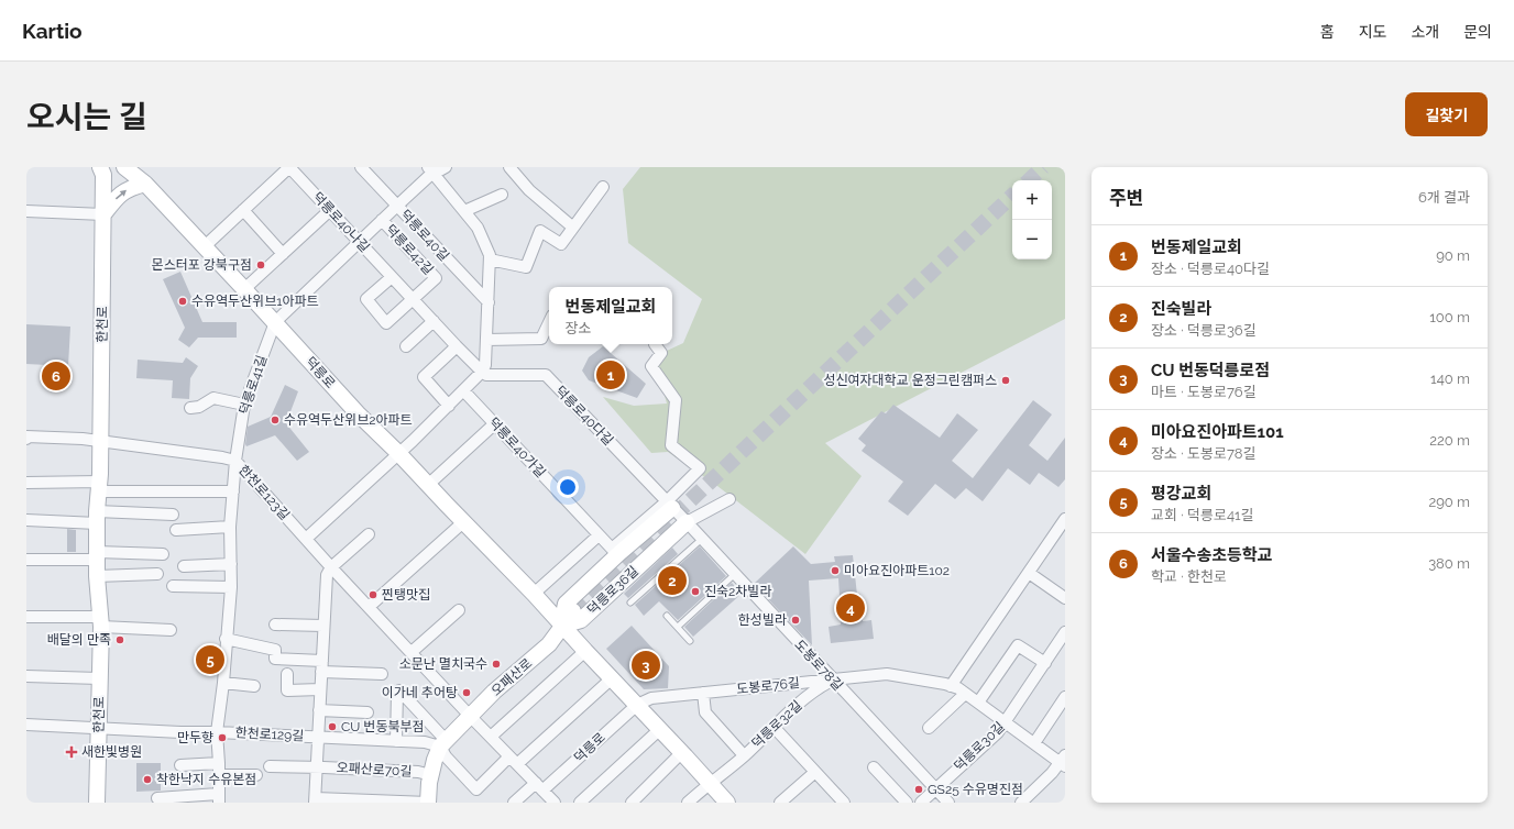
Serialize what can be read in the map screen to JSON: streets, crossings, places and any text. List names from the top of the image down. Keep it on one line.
{"streets":{"main road":["한천로","덕릉로","덕릉로36길","오패산로"],"street":["덕릉로40나길","덕릉로40길","덕릉로42길","덕릉로41길","덕릉로40다길","덕릉로40가길","한천로123길","도봉로78길","도봉로76길","덕릉로32길","한천로129길","덕릉로30길","오패산로70길"]},"crossings":[["덕릉로40나길","덕릉로42길"],["덕릉로40나길","덕릉로40다길"],["덕릉로40길","덕릉로42길"],["덕릉로42길","덕릉로"],["덕릉로42길","덕릉로41길"],["한천로","한천로123길"],["한천로","한천로129길"],["덕릉로","덕릉로41길"],["덕릉로","한천로123길"],["덕릉로","덕릉로36길"],["덕릉로","오패산로"],["덕릉로","도봉로76길"],["덕릉로","덕릉로32길"],["덕릉로41길","한천로123길"],["덕릉로41길","한천로129길"],["덕릉로40다길","덕릉로40가길"],["덕릉로40다길","덕릉로36길"],["덕릉로40다길","도봉로78길"],["덕릉로40가길","덕릉로36길"],["덕릉로40가길","도봉로78길"],["한천로123길","오패산로"],["덕릉로36길","도봉로78길"],["덕릉로36길","오패산로"],["도봉로78길","도봉로76길"],["도봉로78길","덕릉로32길"],["도봉로78길","덕릉로30길"],["오패산로","한천로129길"],["오패산로","오패산로70길"],["도봉로76길","덕릉로32길"],["도봉로76길","덕릉로30길"]],"places":{"other":["몬스터포 강북구점","수유역두산위브1아파트","성신여자대학교 운정그린캠퍼스","수유역두산위브2아파트","미아요진아파트102","진숙2차빌라","찐탱맛집","한성빌라","배달의 만족","소문난 멸치국수","이가네 추어탕","CU 번동북부점","만두향","착한낙지 수유본점","GS25 수유명진점"],"health":["새한빛병원"]},"page":{"header":"Kartio","nav":["홈","지도","소개","문의"],"title":"오시는 길","buttons":"길찾기","heading":["주변","6개 결과"],"map_buttons":["+","−"],"list":[{"mark":"1","name":"번동제일교회","note":"장소 · 덕릉로40다길","value":"90 m"},{"mark":"2","name":"진숙빌라","note":"장소 · 덕릉로36길","value":"100 m"},{"mark":"3","name":"CU 번동덕릉로점","note":"마트 · 도봉로76길","value":"140 m"},{"mark":"4","name":"미아요진아파트101","note":"장소 · 도봉로78길","value":"220 m"},{"mark":"5","name":"평강교회","note":"교회 · 덕릉로41길","value":"290 m"},{"mark":"6","name":"서울수송초등학교","note":"학교 · 한천로","value":"380 m"}],"popup":["번동제일교회","장소"],"pins":["1","6","2","4","5","3"]}}
